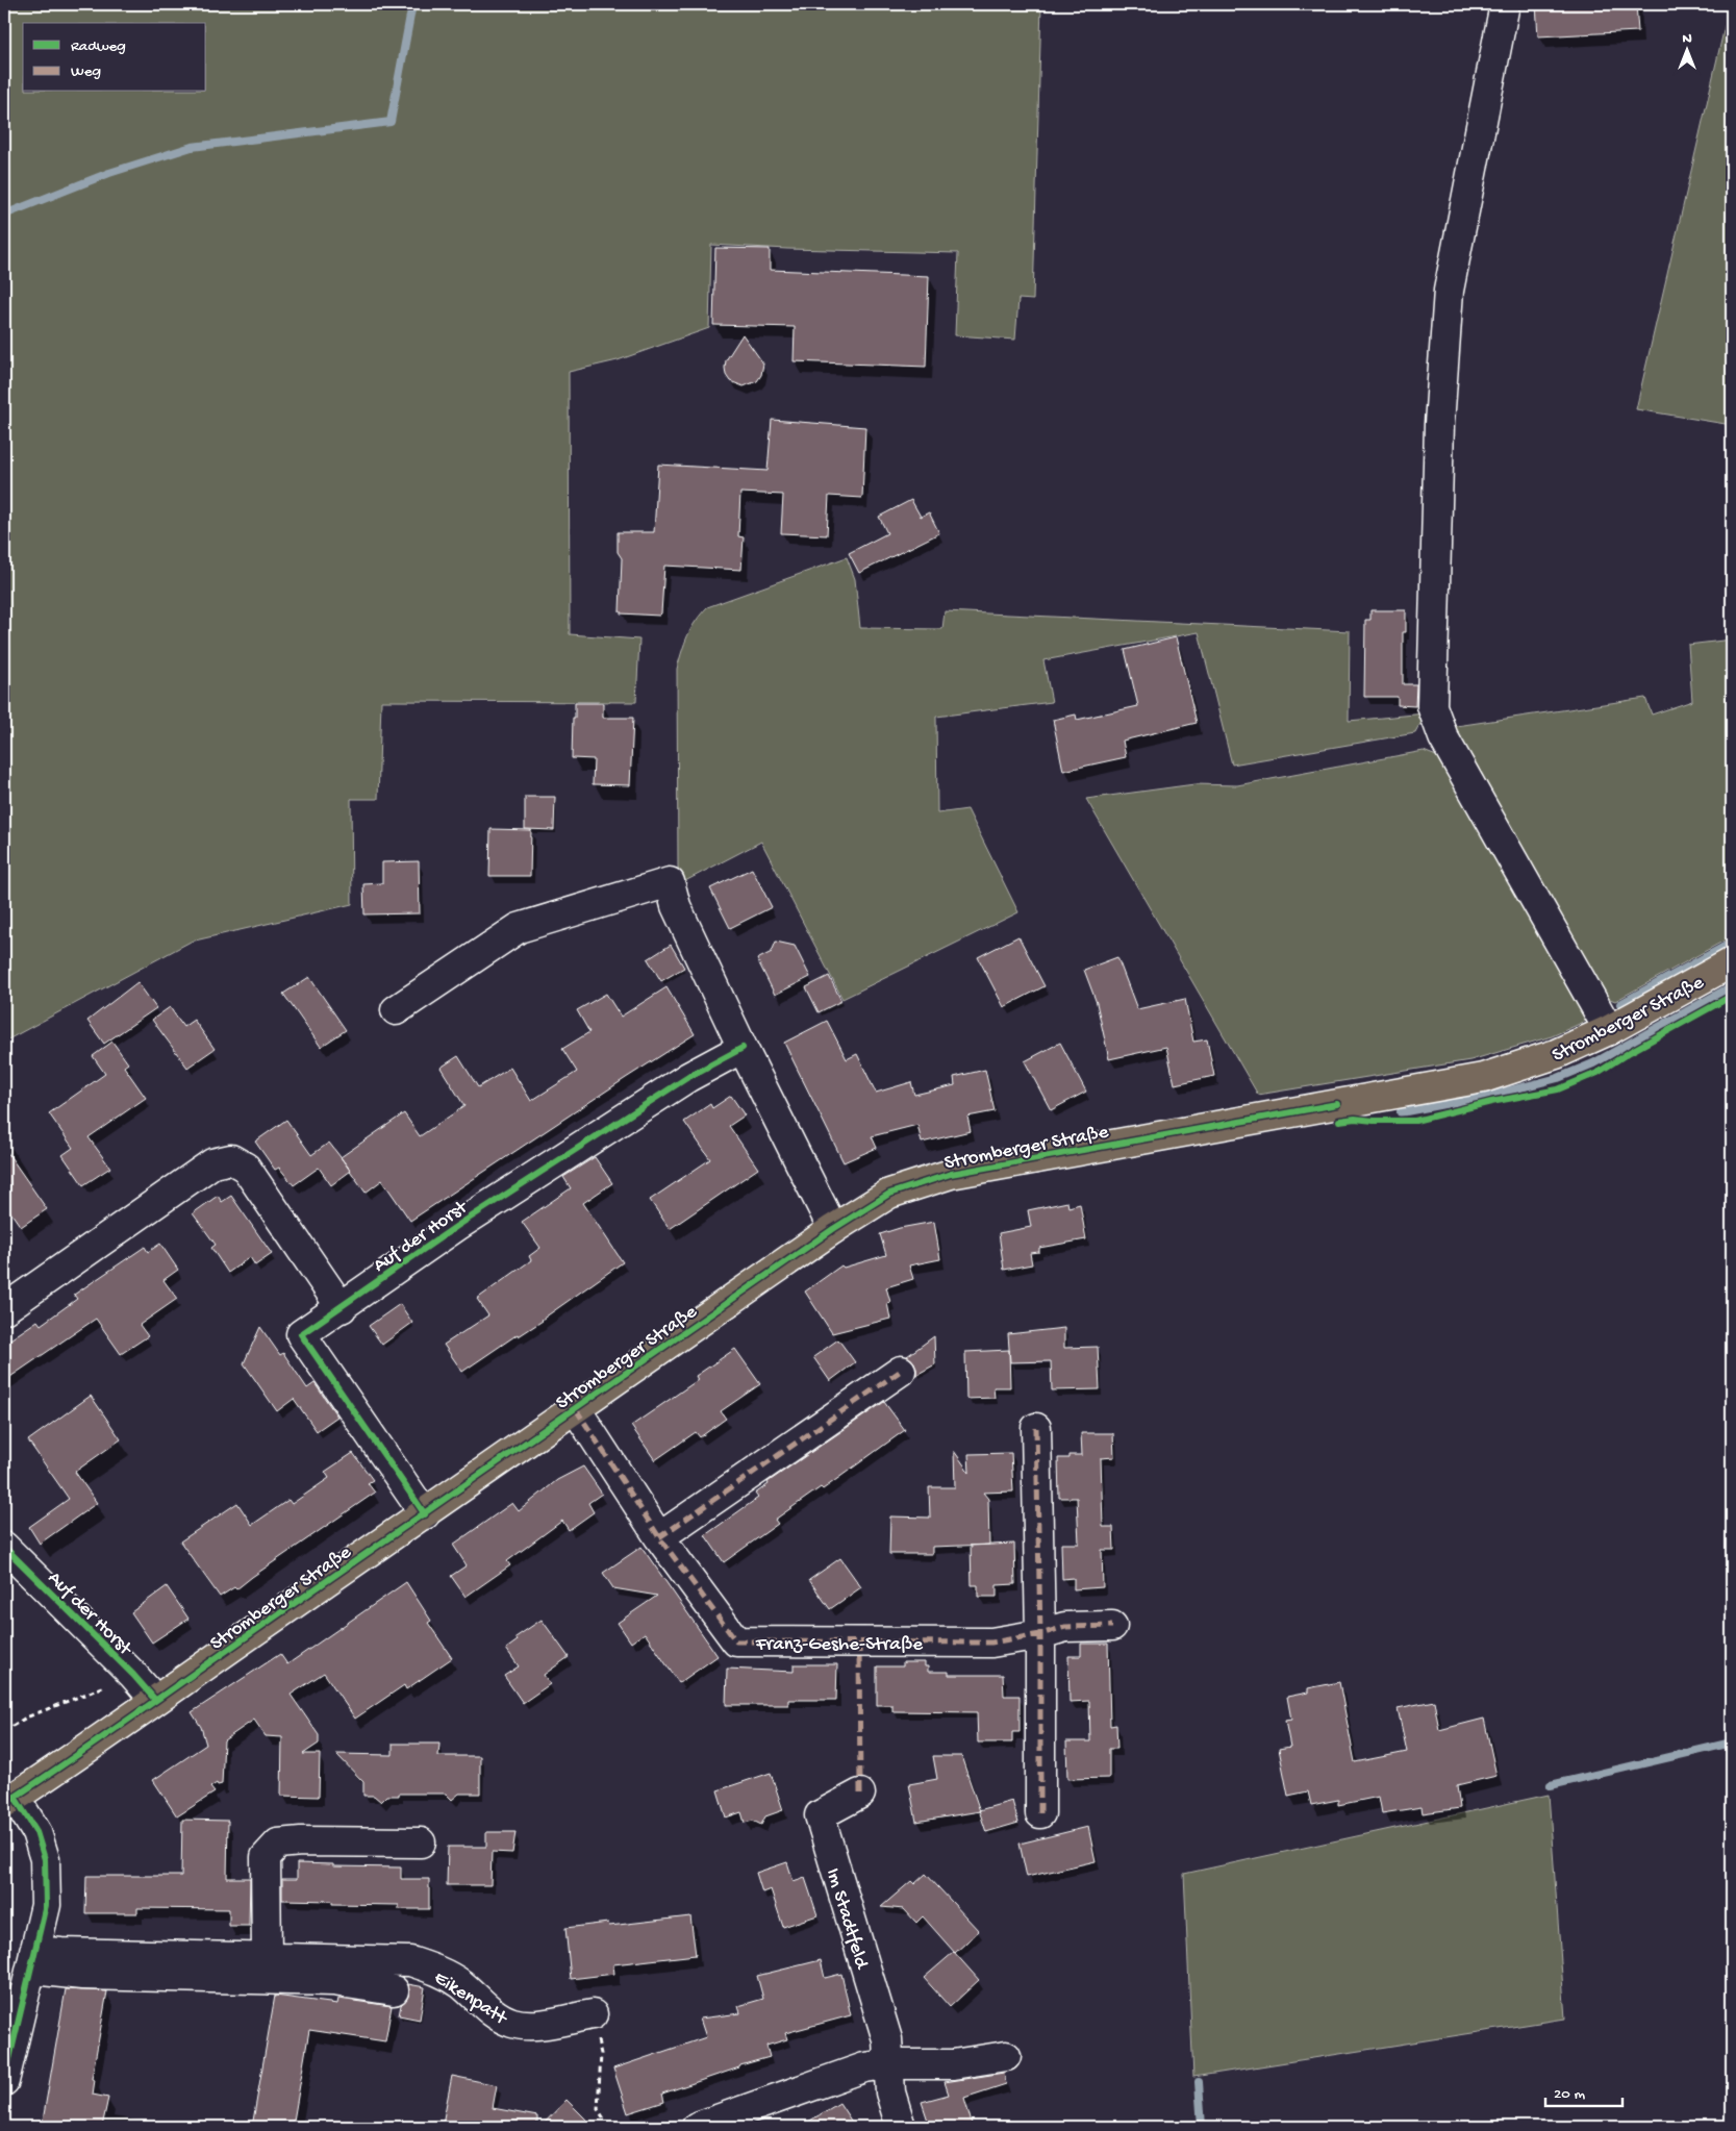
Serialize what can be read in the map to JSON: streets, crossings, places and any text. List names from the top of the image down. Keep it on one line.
{"streets":{"main road":["Stromberger Straße"],"street":["Auf der Horst","Franz-Geshe-Straße","Im Stadtfeld","Eikenpatt"]},"crossings":[["Stromberger Straße","Auf der Horst"],["Stromberger Straße","Franz-Geshe-Straße"]],"legend":["Radweg","Weg"],"scale_bar":"20 m","north":"top"}
